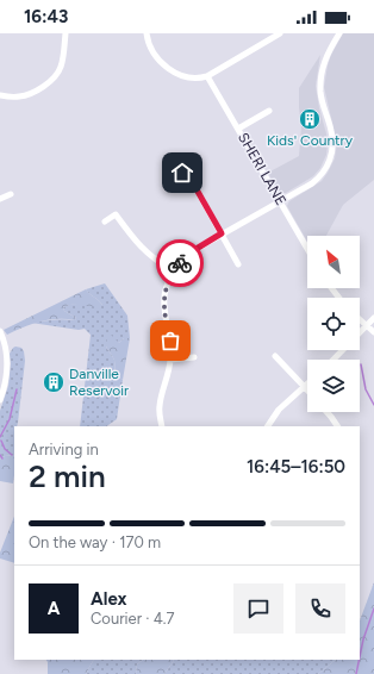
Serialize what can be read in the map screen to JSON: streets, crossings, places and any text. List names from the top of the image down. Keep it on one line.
{"streets":{"street":["SHERI LANE"]},"places":{"building":["Kids' Country","Danville Reservoir"]},"north":"top left","page":{"status":"16:43","heading":["2 min","Arriving in","16:45–16:50"],"panel":["Alex","Courier · 4.7"],"bar":"On the way · 170 m","round":"A"}}
